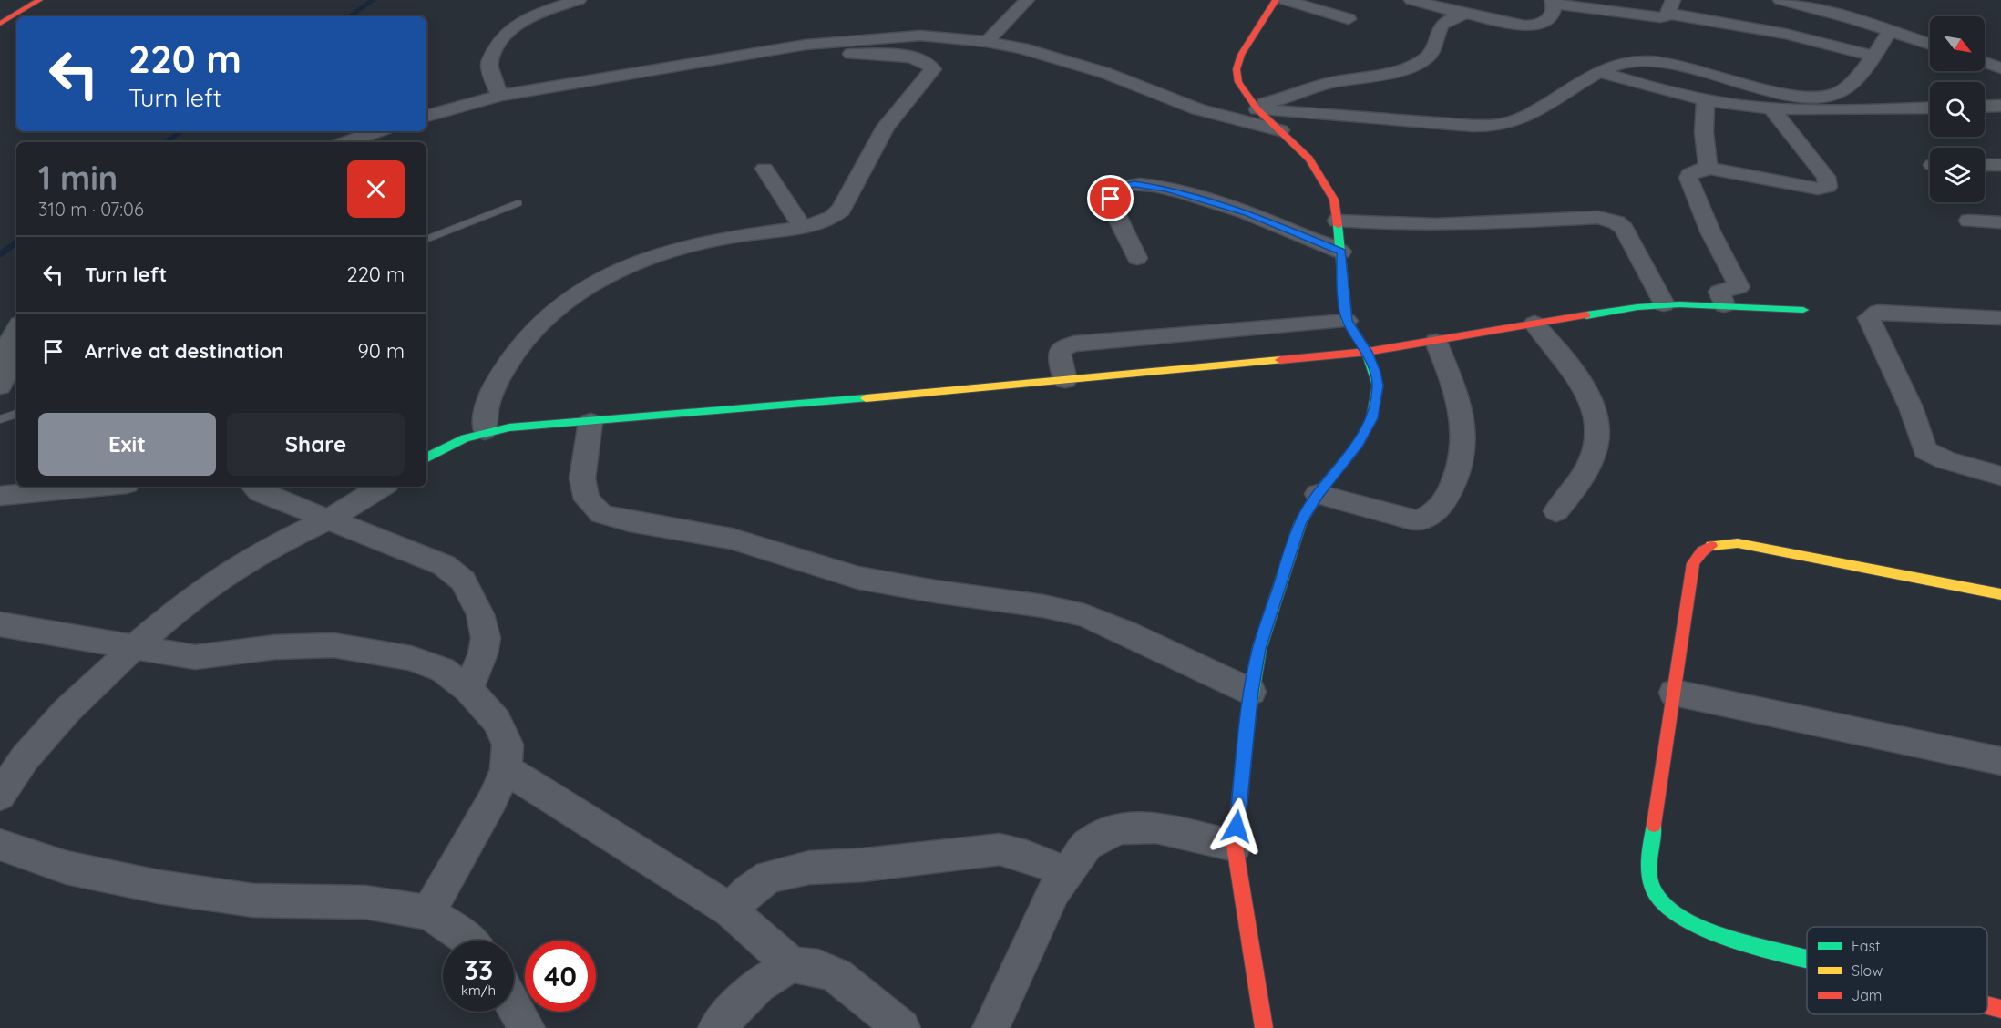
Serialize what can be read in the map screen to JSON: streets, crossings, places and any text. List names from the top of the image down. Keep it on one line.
{"legend":["Fast","Slow","Jam"],"north":"bottom right","page":{"turn":["220 m","Turn left"],"heading":["1 min","310 m · 07:06"],"list":[{"name":"Turn left","value":"220 m"},{"name":"Arrive at destination","value":"90 m"}],"buttons":["Exit","Share"],"speed":"33 km/h","limit":"40"}}
